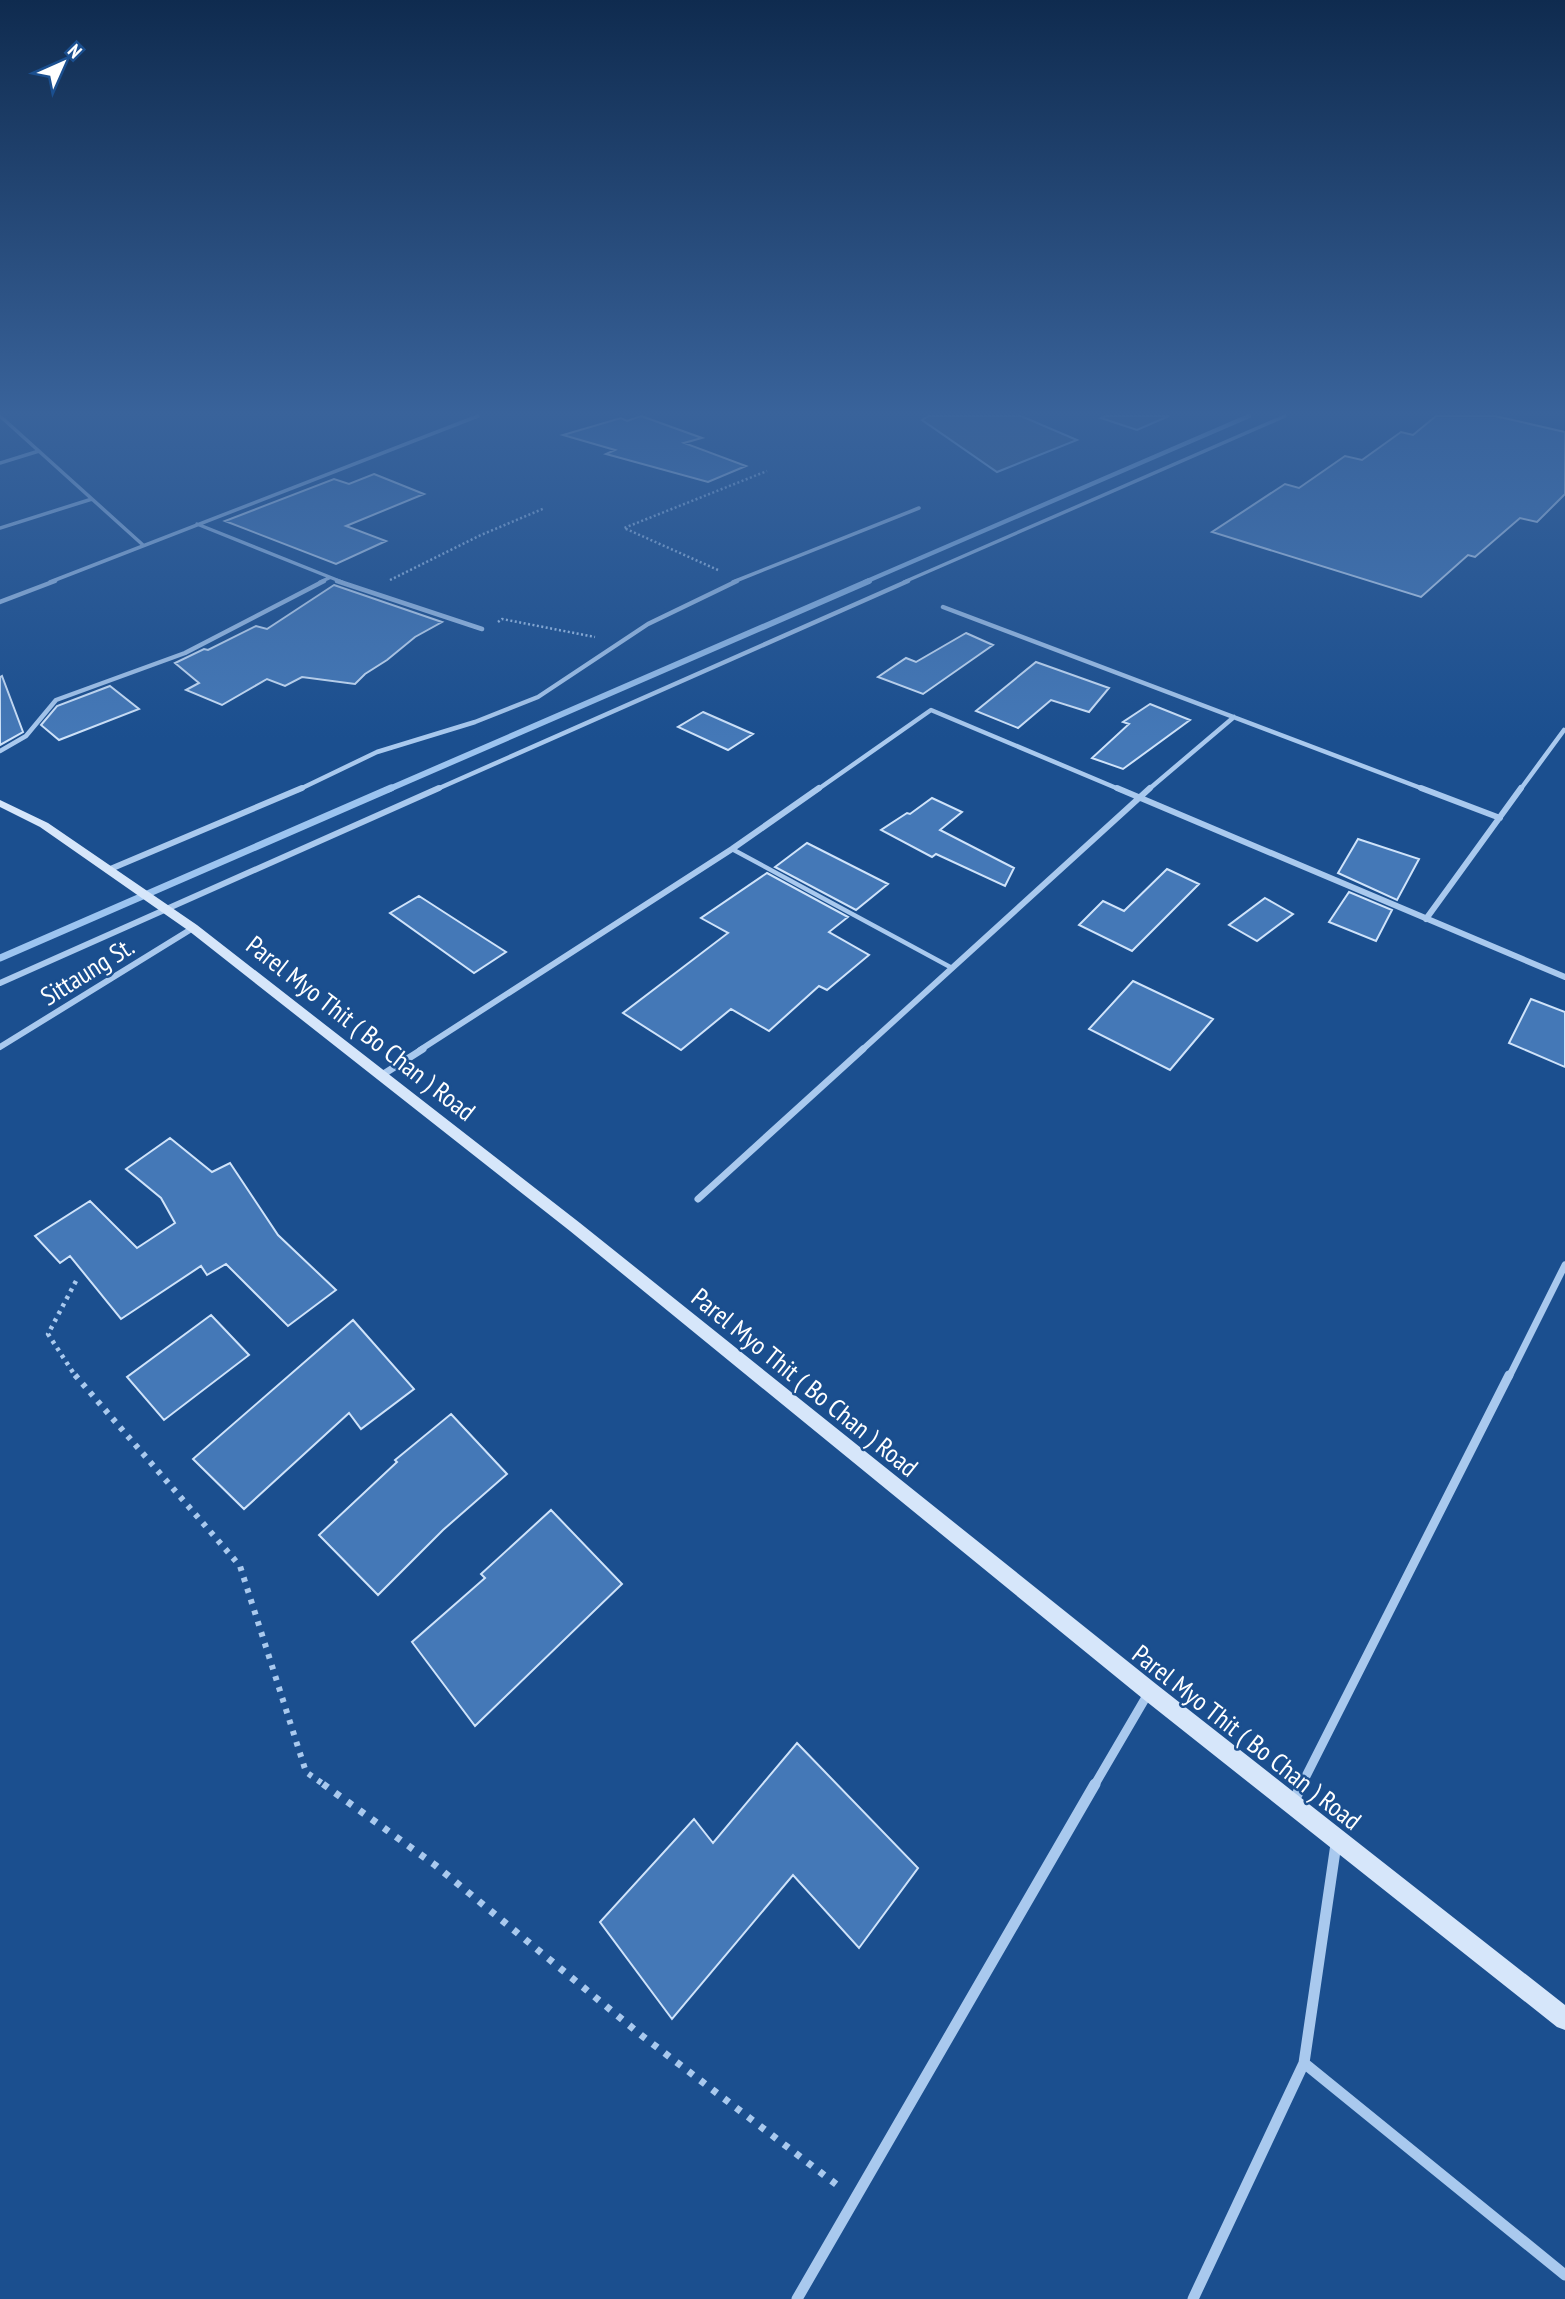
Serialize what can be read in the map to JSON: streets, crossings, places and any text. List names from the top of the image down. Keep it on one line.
{"streets":{"street":["Sittaung St.","Parel Myo Thit ( Bo Chan ) Road"]},"crossings":[["Sittaung St.","Parel Myo Thit ( Bo Chan ) Road"]],"north":"top right"}
